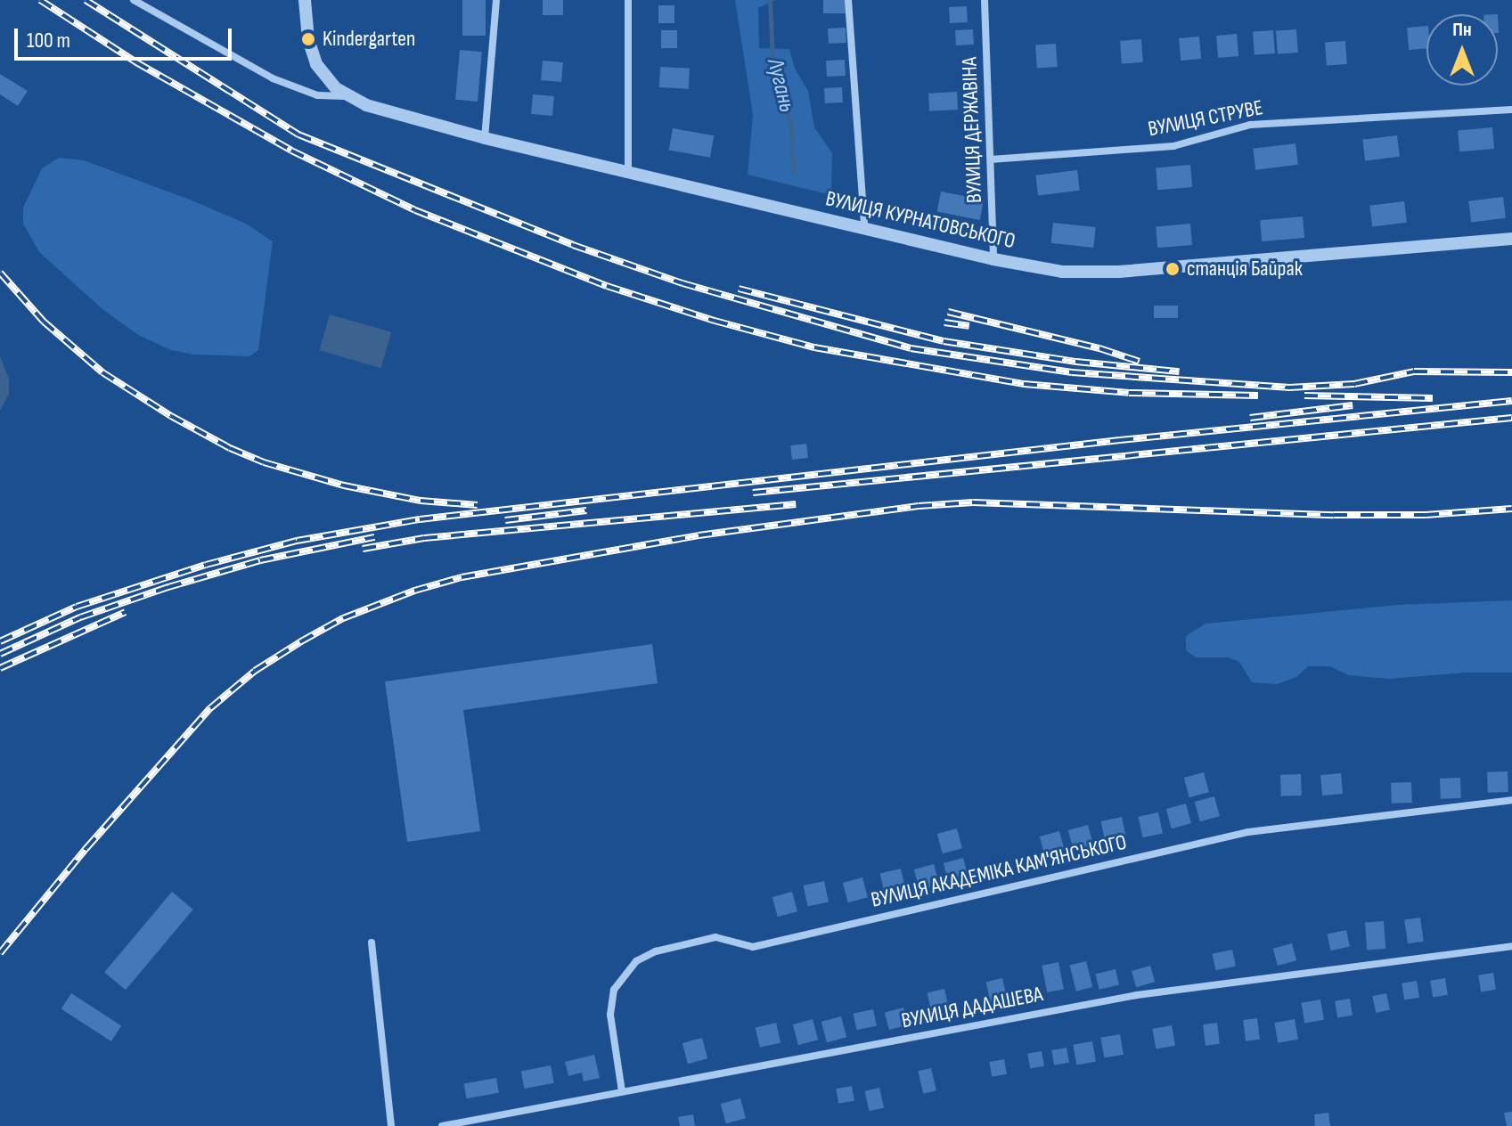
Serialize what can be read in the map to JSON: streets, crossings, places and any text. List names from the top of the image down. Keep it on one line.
{"streets":{"street":["ВУЛИЦЯ СТРУВЕ","ВУЛИЦЯ ДЕРЖАВІНА","ВУЛИЦЯ КУРНАТОВСЬКОГО","ВУЛИЦЯ АКАДЕМІКА КАМ'ЯНСЬКОГО","ВУЛИЦЯ ДАДАШЕВА"]},"crossings":[["ВУЛИЦЯ СТРУВЕ","ВУЛИЦЯ ДЕРЖАВІНА"],["ВУЛИЦЯ ДЕРЖАВІНА","ВУЛИЦЯ КУРНАТОВСЬКОГО"],["ВУЛИЦЯ АКАДЕМІКА КАМ'ЯНСЬКОГО","ВУЛИЦЯ ДАДАШЕВА"]],"water":["Лугань"],"places":["Kindergarten","станція Байрак"],"scale_bar":"100 m","north":"top"}
